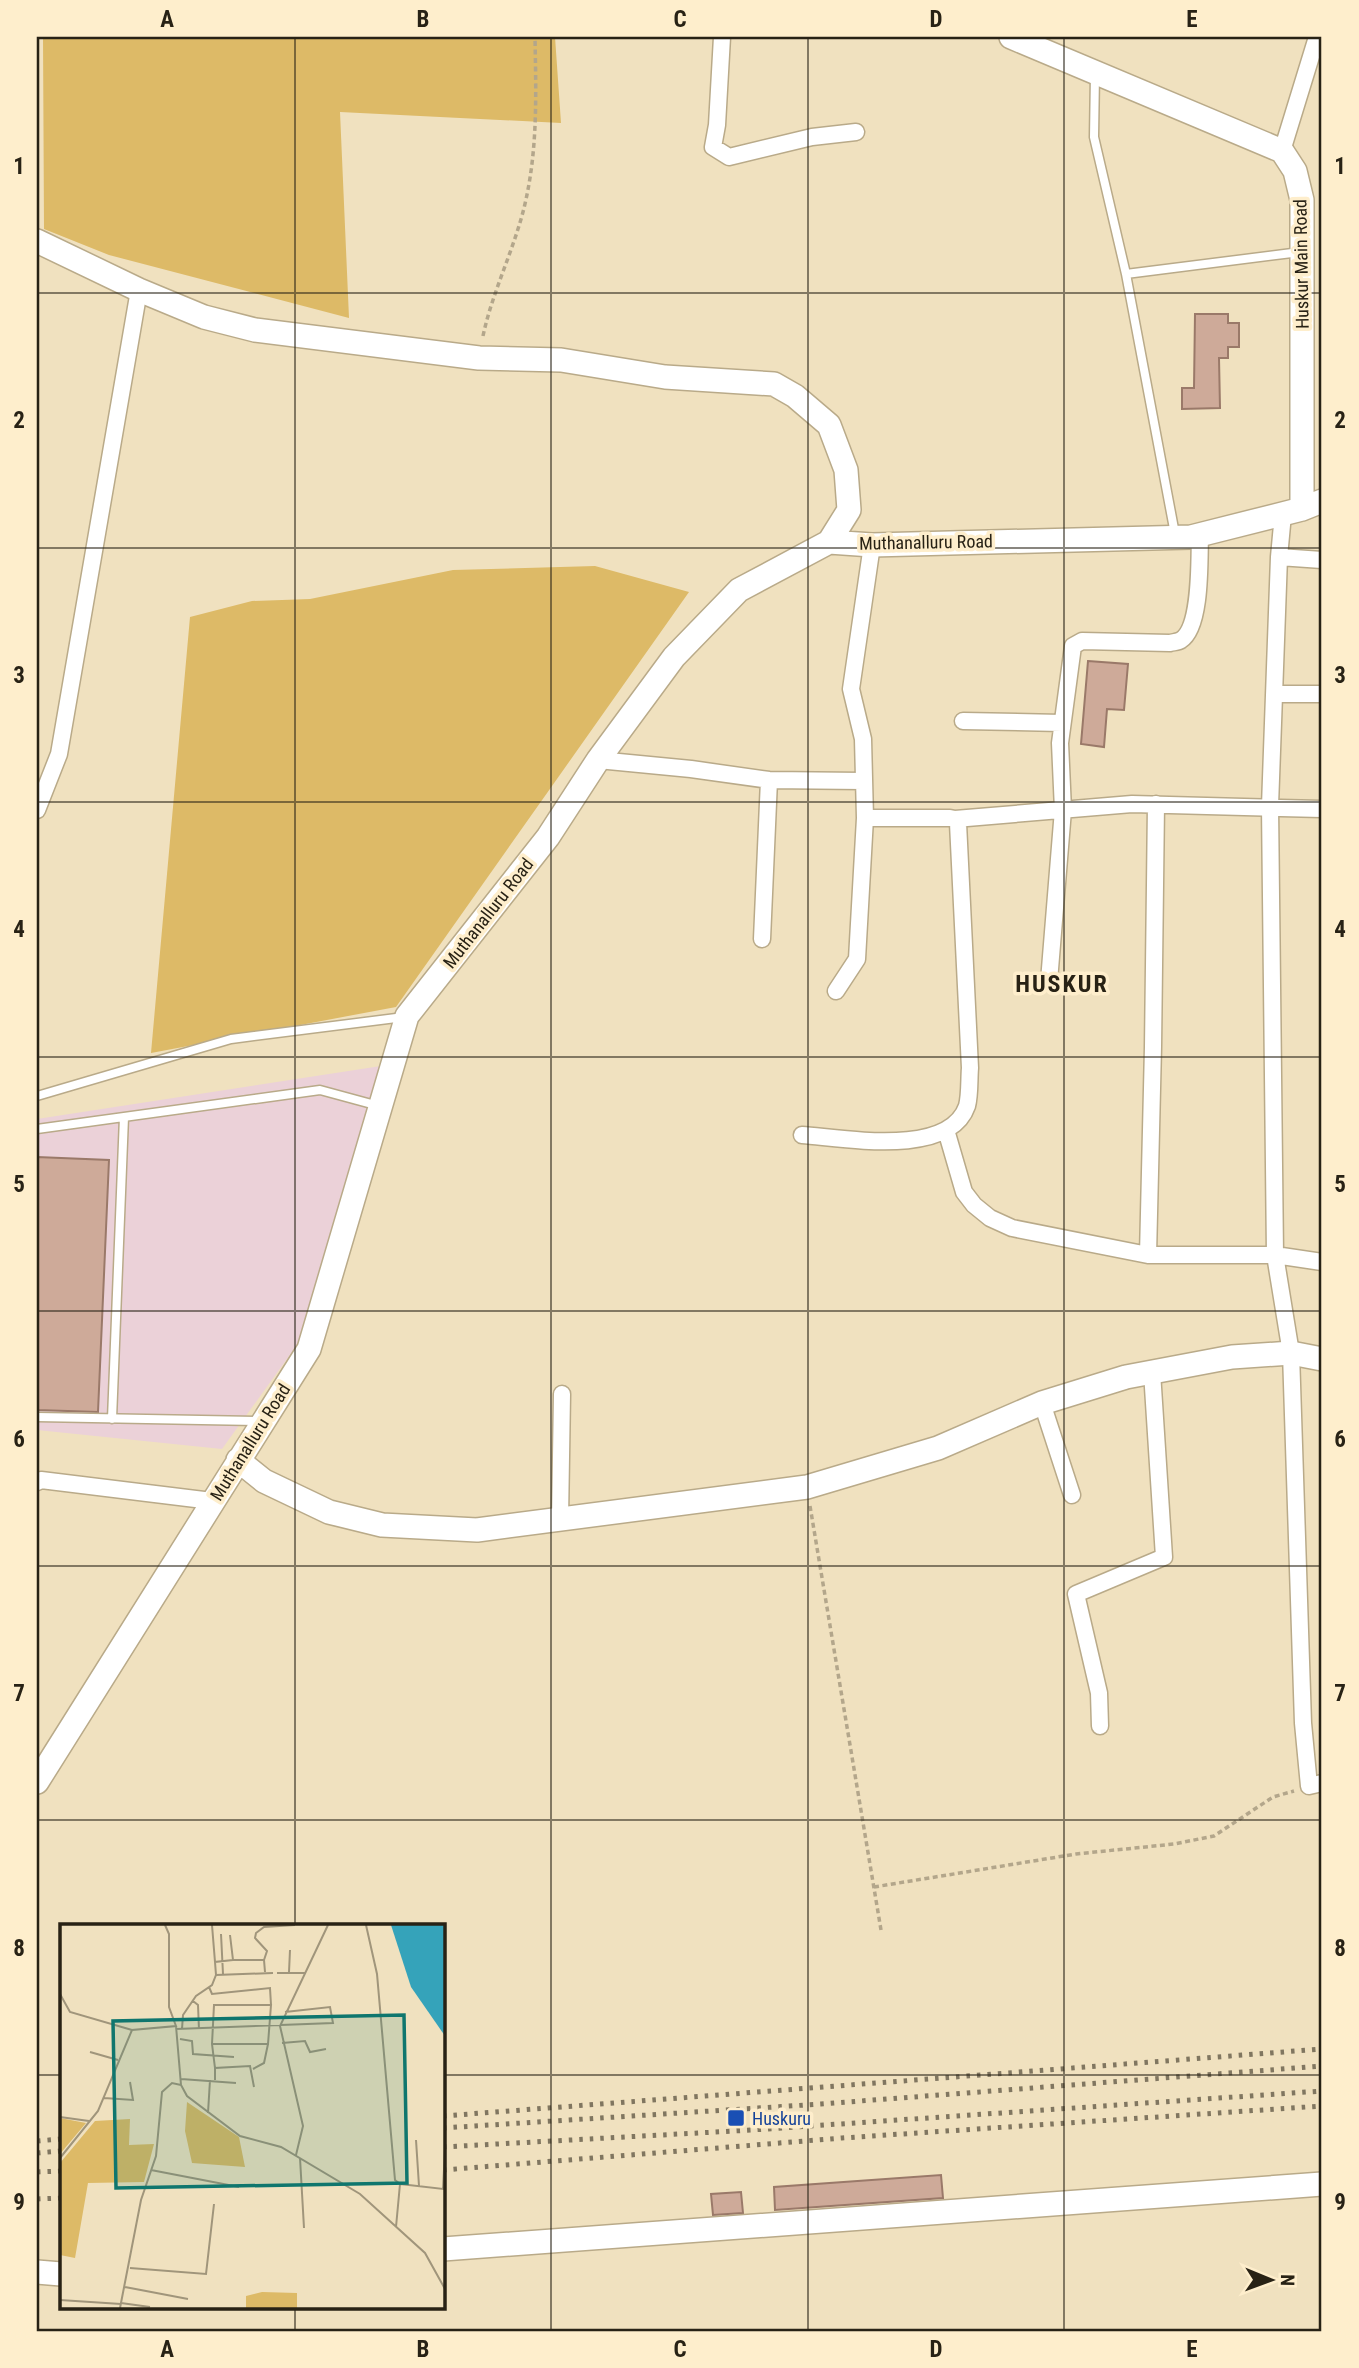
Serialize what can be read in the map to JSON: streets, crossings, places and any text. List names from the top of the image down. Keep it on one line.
{"streets":{"street":["Huskur Main Road","Muthanalluru Road"]},"crossings":[["Huskur Main Road","Muthanalluru Road"]],"districts":["HUSKUR"],"places":{"transit":["Huskuru"]},"north":"right","grid":{"columns":["A","B","C","D","E"],"rows":["1","2","3","4","5","6","7","8","9"]}}
